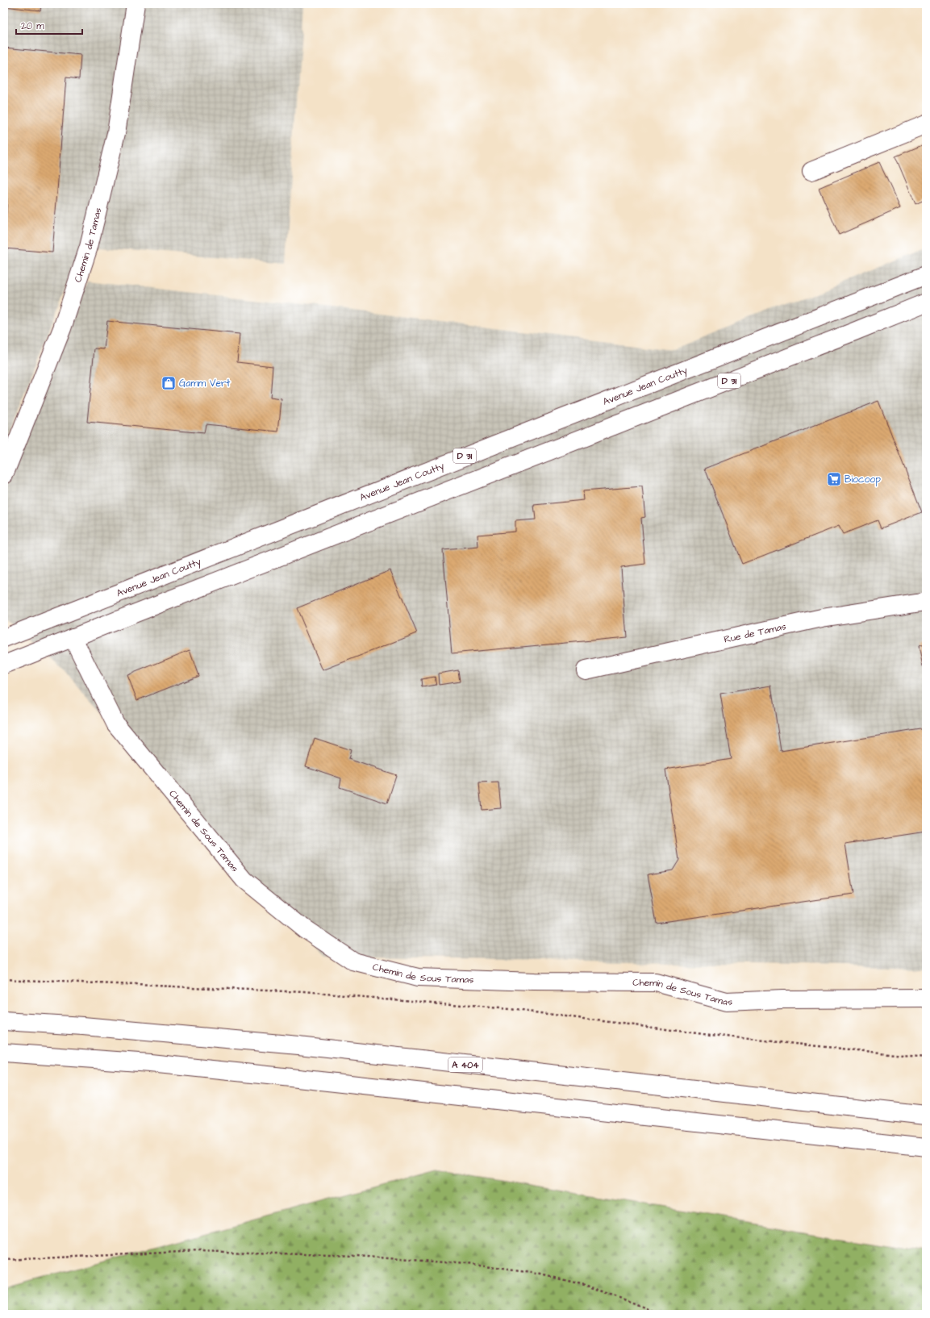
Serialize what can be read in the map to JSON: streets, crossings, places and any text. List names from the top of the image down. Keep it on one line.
{"streets":{"main road":["Chemin de Tamas","D 31","Avenue Jean Coutty","Rue de Tamas","Chemin de Sous Tamas","A 404"]},"crossings":[["D 31","Chemin de Sous Tamas"]],"places":{"shop":["Gamm Vert"],"supermarket":["Biocoop"]},"scale_bar":"20 m"}
